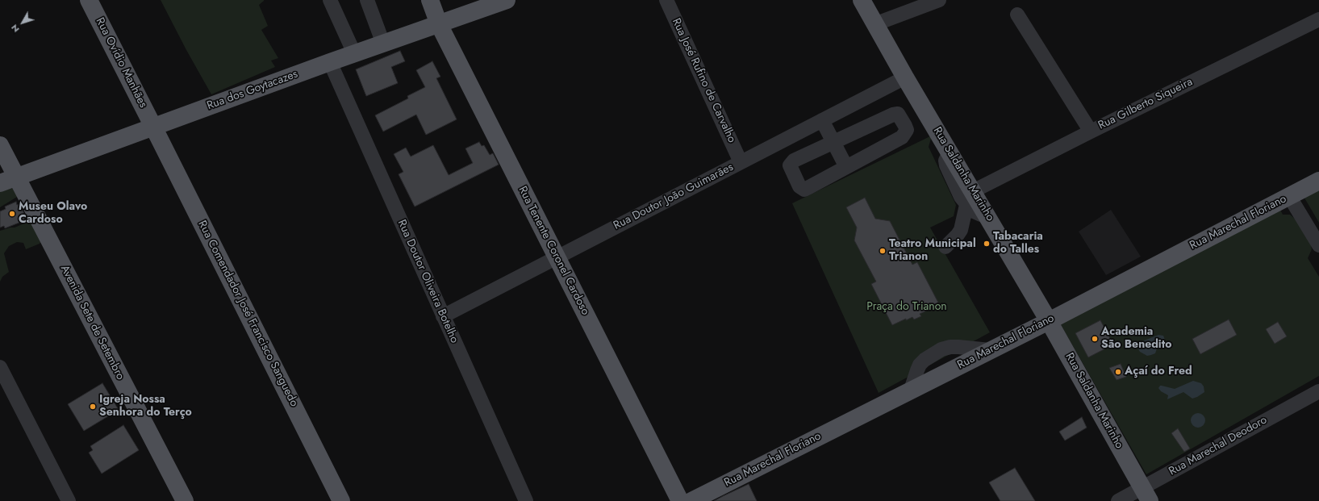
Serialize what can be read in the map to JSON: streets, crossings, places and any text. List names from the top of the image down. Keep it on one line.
{"streets":{"main road":["Rua Ovídio Manhães","Rua dos Goytacazes","Rua Saldanha Marinho","Rua Marechal Floriano","Rua Tenente Coronel Cardoso","Rua Comendador José Francisco Sanguedo","Avenida Sete de Setembro"],"street":["Rua José Rufino de Carvalho","Rua Gilberto Siqueira","Rua Doutor João Guimarães","Rua Doutor Oliveira Botelho","Rua Marechal Deodoro"]},"crossings":[["Rua Ovídio Manhães","Rua dos Goytacazes"],["Rua Ovídio Manhães","Rua Comendador José Francisco Sanguedo"],["Rua José Rufino de Carvalho","Rua Doutor João Guimarães"],["Rua dos Goytacazes","Rua Tenente Coronel Cardoso"],["Rua dos Goytacazes","Rua Doutor Oliveira Botelho"],["Rua dos Goytacazes","Rua Comendador José Francisco Sanguedo"],["Rua dos Goytacazes","Avenida Sete de Setembro"],["Rua Gilberto Siqueira","Rua Saldanha Marinho"],["Rua Saldanha Marinho","Rua Doutor João Guimarães"],["Rua Saldanha Marinho","Rua Marechal Floriano"],["Rua Saldanha Marinho","Rua Marechal Deodoro"],["Rua Doutor João Guimarães","Rua Tenente Coronel Cardoso"],["Rua Doutor João Guimarães","Rua Doutor Oliveira Botelho"]],"parks":["Praça do Trianon"],"places":["Museu Olavo Cardoso","Tabacaria do Talles","Teatro Municipal Trianon","Academia São Benedito","Açaí do Fred","Igreja Nossa Senhora do Terço"],"north":"bottom left"}
